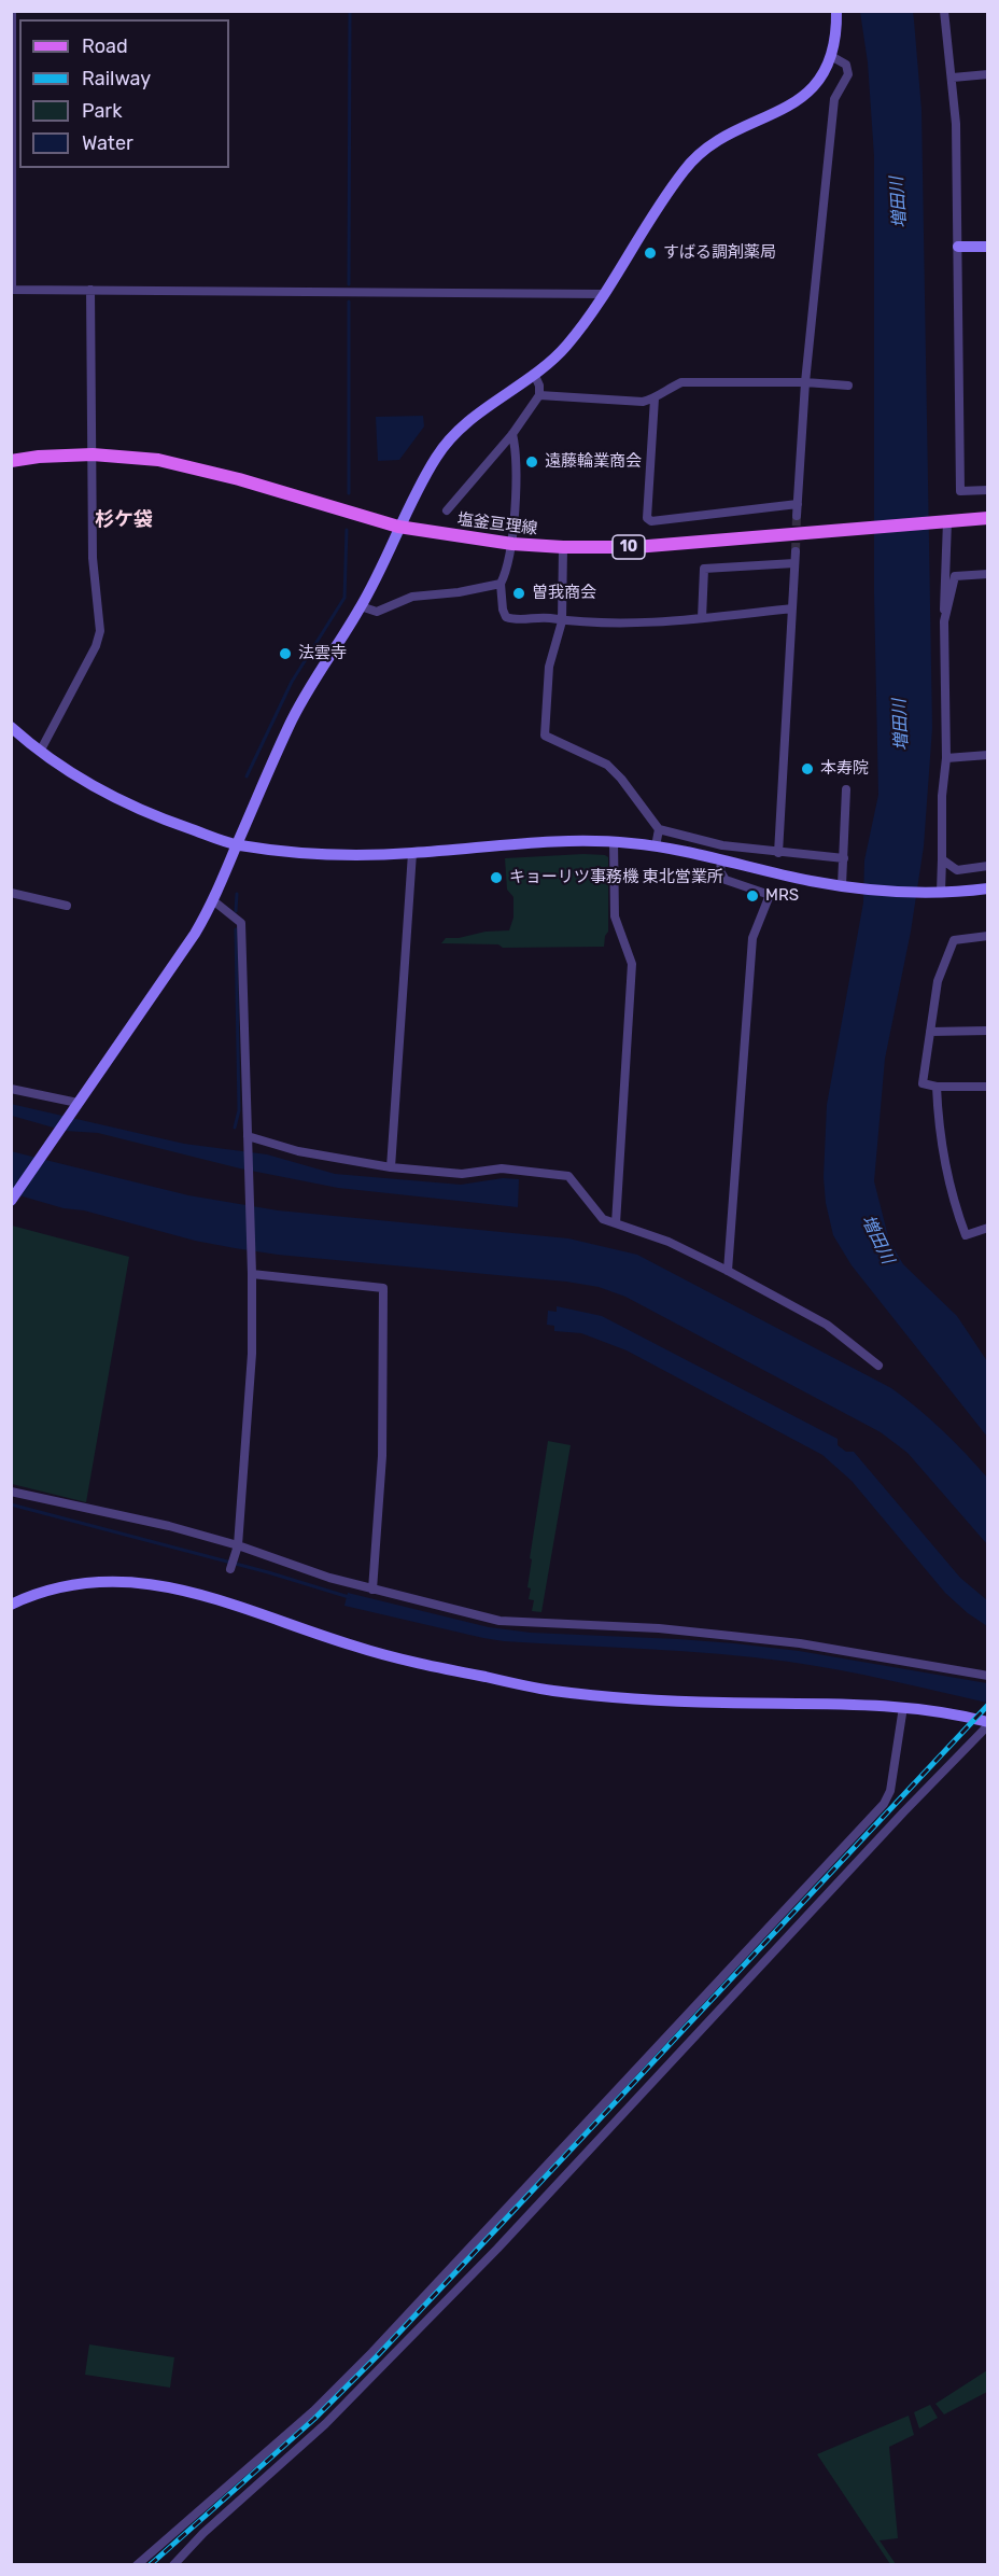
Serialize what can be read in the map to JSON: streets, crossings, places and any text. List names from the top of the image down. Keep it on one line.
{"streets":{"main road":["塩釜亘理線","10"]},"districts":["杉ケ袋"],"water":["増田川"],"places":["すばる調剤薬局","遠藤輪業商会","曽我商会","法雲寺","本寿院","キョーリツ事務機 東北営業所","MRS"],"legend":["Road","Railway","Park","Water"]}
